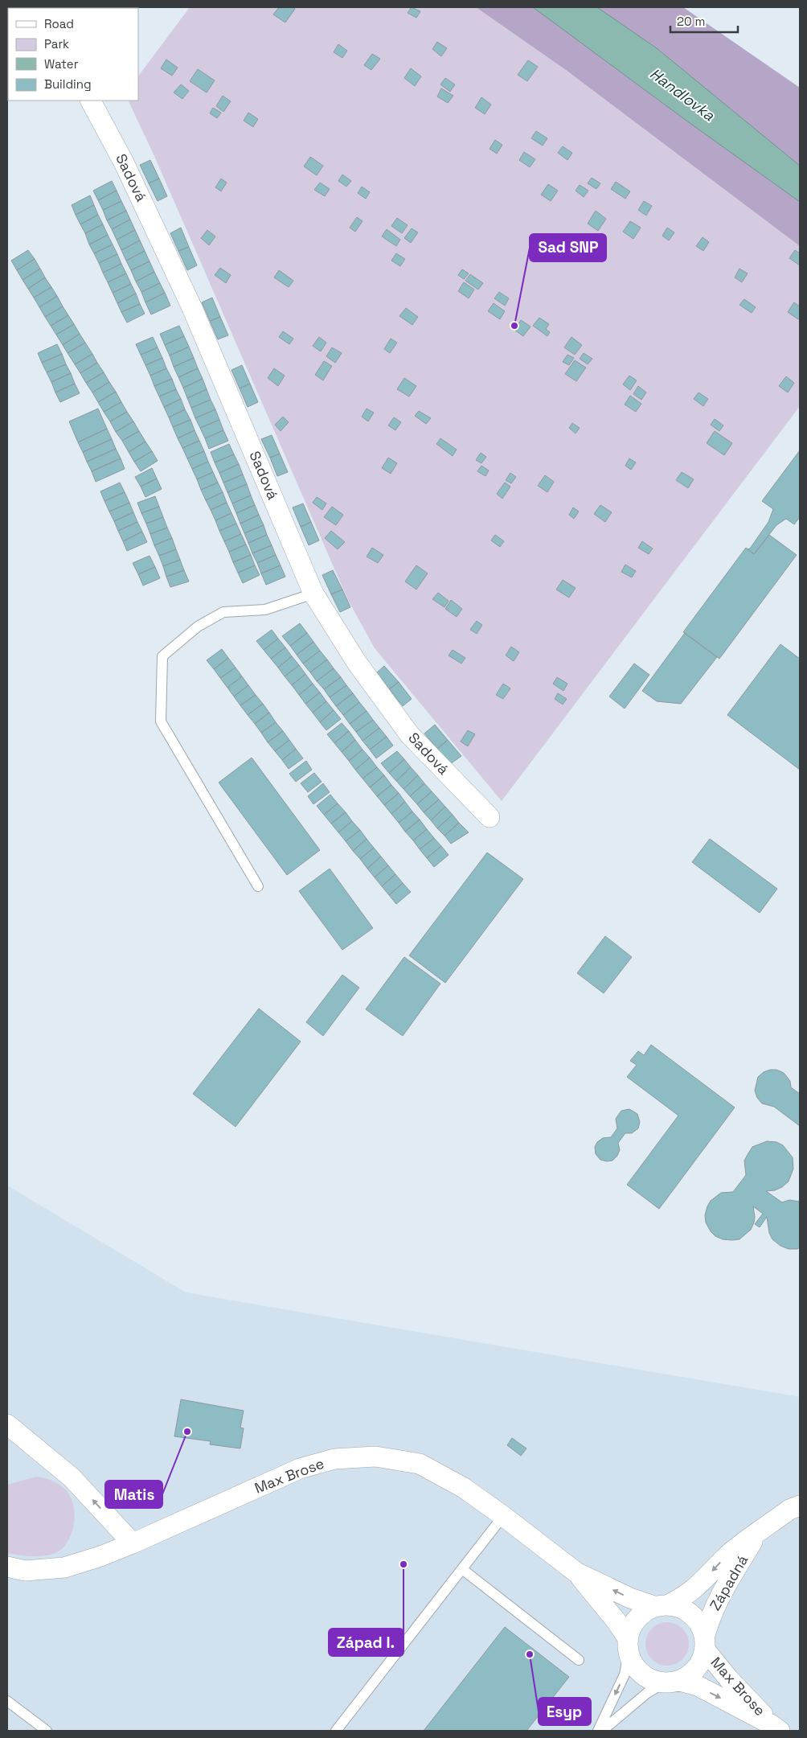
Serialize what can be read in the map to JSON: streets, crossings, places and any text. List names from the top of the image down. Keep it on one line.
{"streets":{"street":["Sadová","Max Brose","Západná"]},"crossings":[["Max Brose","Západná"]],"one_way":["Západná"],"water":["Handlovka"],"places":["Sad SNP","Matis","Západ I.","Esyp"],"legend":["Road","Park","Water","Building"],"scale_bar":"20 m"}
